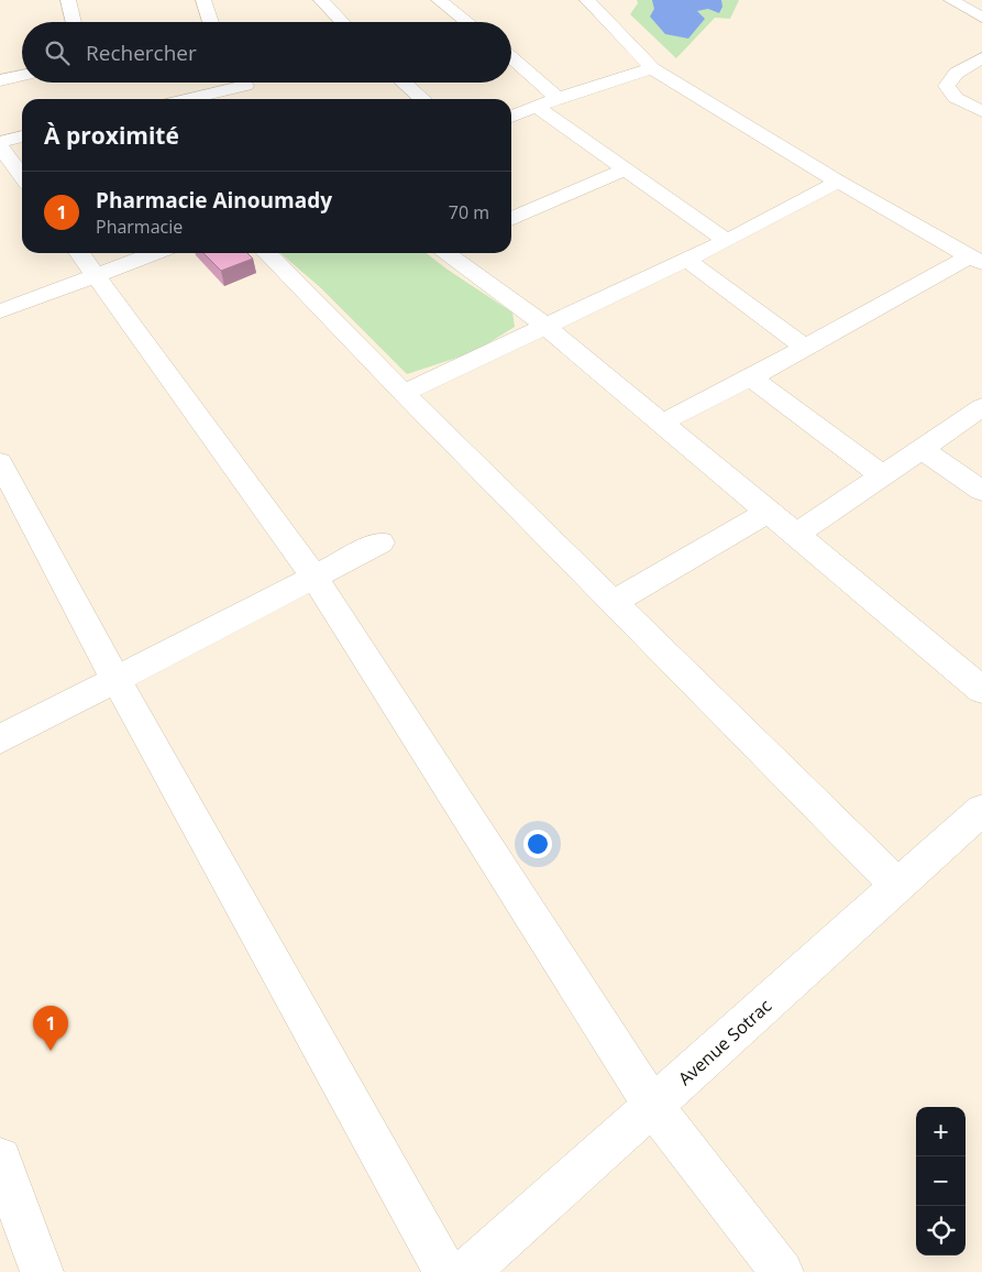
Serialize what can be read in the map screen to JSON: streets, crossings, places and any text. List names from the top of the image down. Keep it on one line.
{"streets":{"street":["Avenue Sotrac"]},"page":{"search":"Rechercher","heading":"À proximité","list":[{"mark":"1","name":"Pharmacie Ainoumady","note":"Pharmacie","value":"70 m"}],"pins":"1","map_buttons":["+","−"]}}
